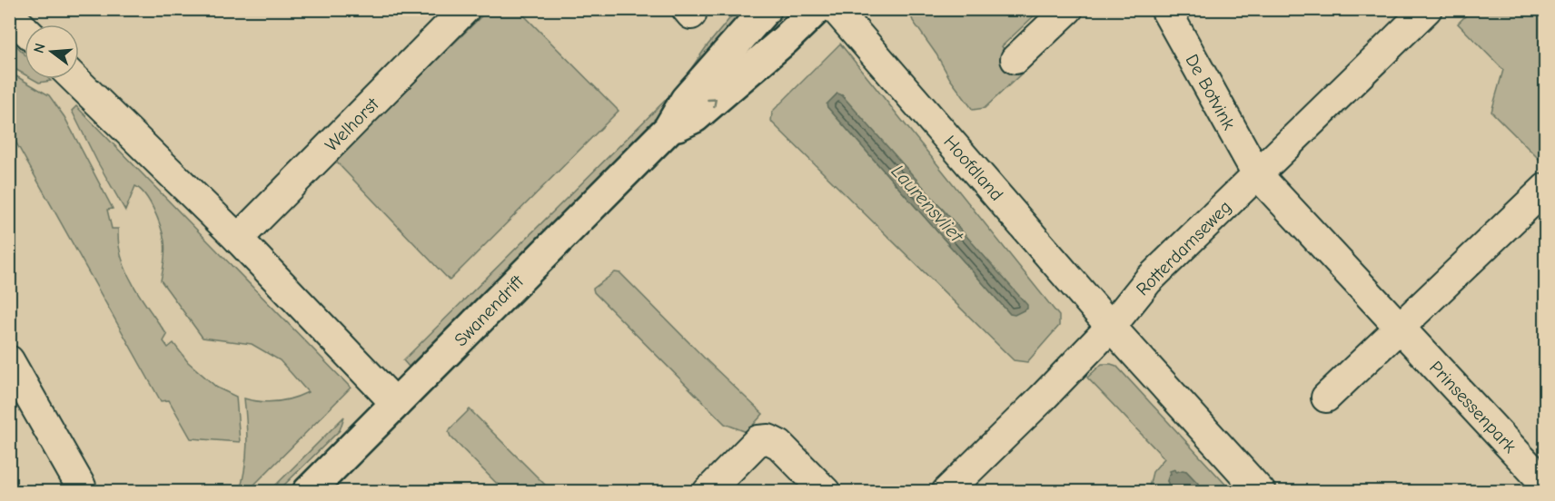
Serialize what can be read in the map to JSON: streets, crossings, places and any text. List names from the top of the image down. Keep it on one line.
{"streets":{"main road":["Swanendrift"],"street":["De Botvink","Welhorst","Hoofdland","Rotterdamseweg","Prinsessenpark"]},"crossings":[["De Botvink","Rotterdamseweg"],["De Botvink","Prinsessenpark"],["Hoofdland","Rotterdamseweg"],["Rotterdamseweg","Prinsessenpark"]],"water":["Laurensvliet"],"north":"left"}
